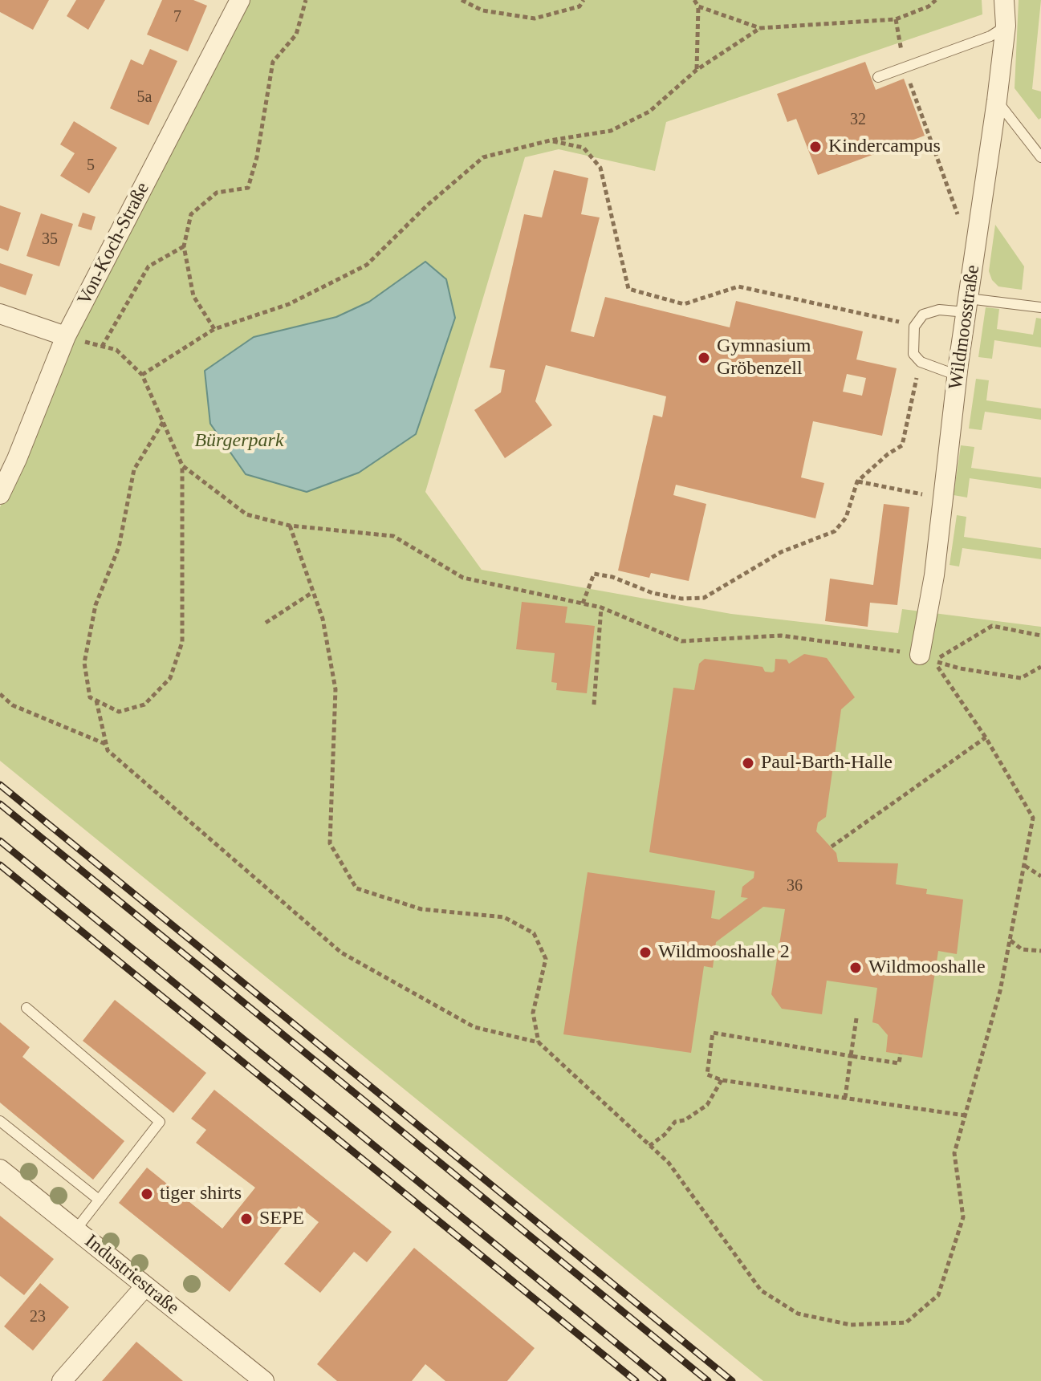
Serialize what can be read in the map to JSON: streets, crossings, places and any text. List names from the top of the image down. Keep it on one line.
{"streets":{"street":["Von-Koch-Straße","Wildmoosstraße","Industriestraße"]},"parks":["Bürgerpark"],"places":["Kindercampus","Gymnasium Gröbenzell","Paul-Barth-Halle","Wildmooshalle 2","Wildmooshalle","tiger shirts","SEPE"],"house_numbers":["7","5a","32","5","35","36","23"]}
